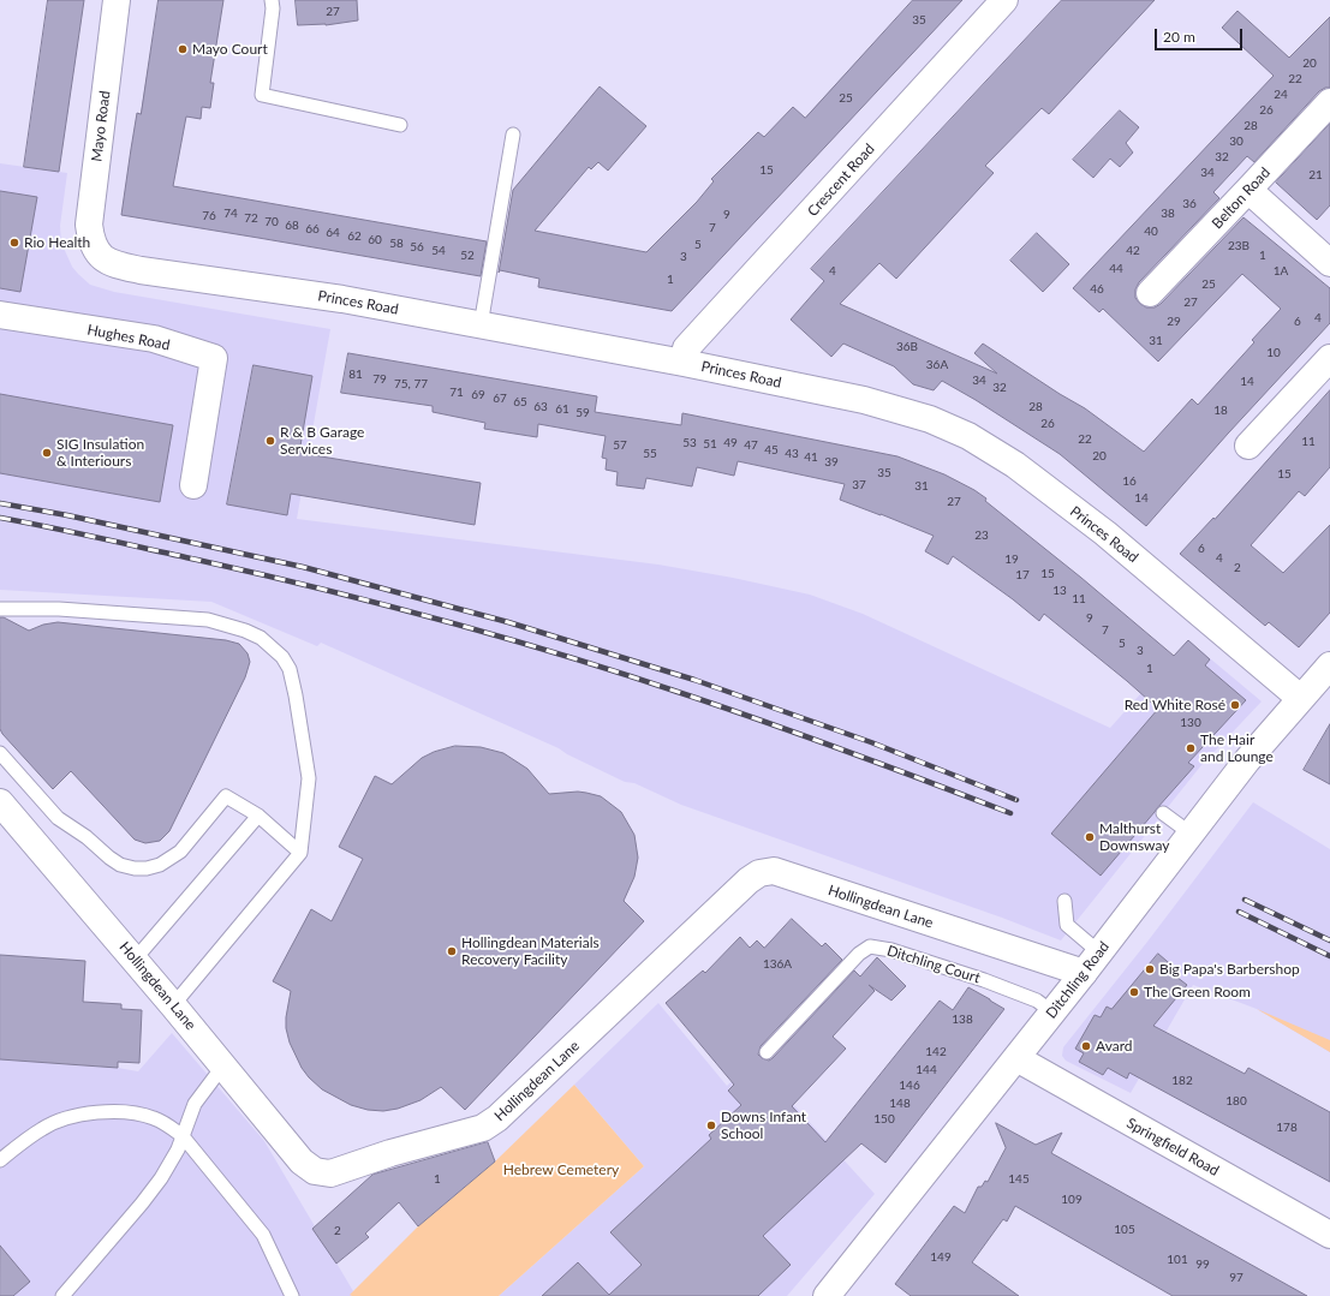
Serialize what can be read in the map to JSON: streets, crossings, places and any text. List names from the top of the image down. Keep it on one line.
{"streets":{"street":["Mayo Road","Crescent Road","Belton Road","Princes Road","Hughes Road","Hollingdean Lane","Ditchling Road","Springfield Road"],"lane":["Ditchling Court"]},"crossings":[["Mayo Road","Princes Road"],["Crescent Road","Princes Road"],["Princes Road","Ditchling Road"],["Hollingdean Lane","Ditchling Road"],["Ditchling Court","Ditchling Road"],["Ditchling Road","Springfield Road"]],"parks":["Hebrew Cemetery"],"places":["Mayo Court","Rio Health","R & B Garage Services","SIG Insulation & Interiours","Red White Rosé","The Hair and Lounge","Malthurst Downsway","Hollingdean Materials Recovery Facility","Big Papa's Barbershop","The Green Room","Avard","Downs Infant School"],"house_numbers":["27","35","20","22","24","25","26","28","30","32","15","34","21","36","74","38","9","76","72","70","68","7","66","40","64","62","60","58","5","23B","56","54","42","52","1","3","44","4","1A","1","25","46","27","4","29","6","31","36B","10","36A","81","79","34","14","75, 77","32","71","69","67","65","63","28","61","18","59","26","22","11","53","49","51","57","47","45","55","43","20","41","39","35","15","16","37","31","14","27","23","6","4","19","2","15","17","13","11","9","7","5","3","1","130","136A","138","142","144","182","146","180","148","150","178","1","145","109","105","2","149","101","99","97"],"scale_bar":"20 m"}
